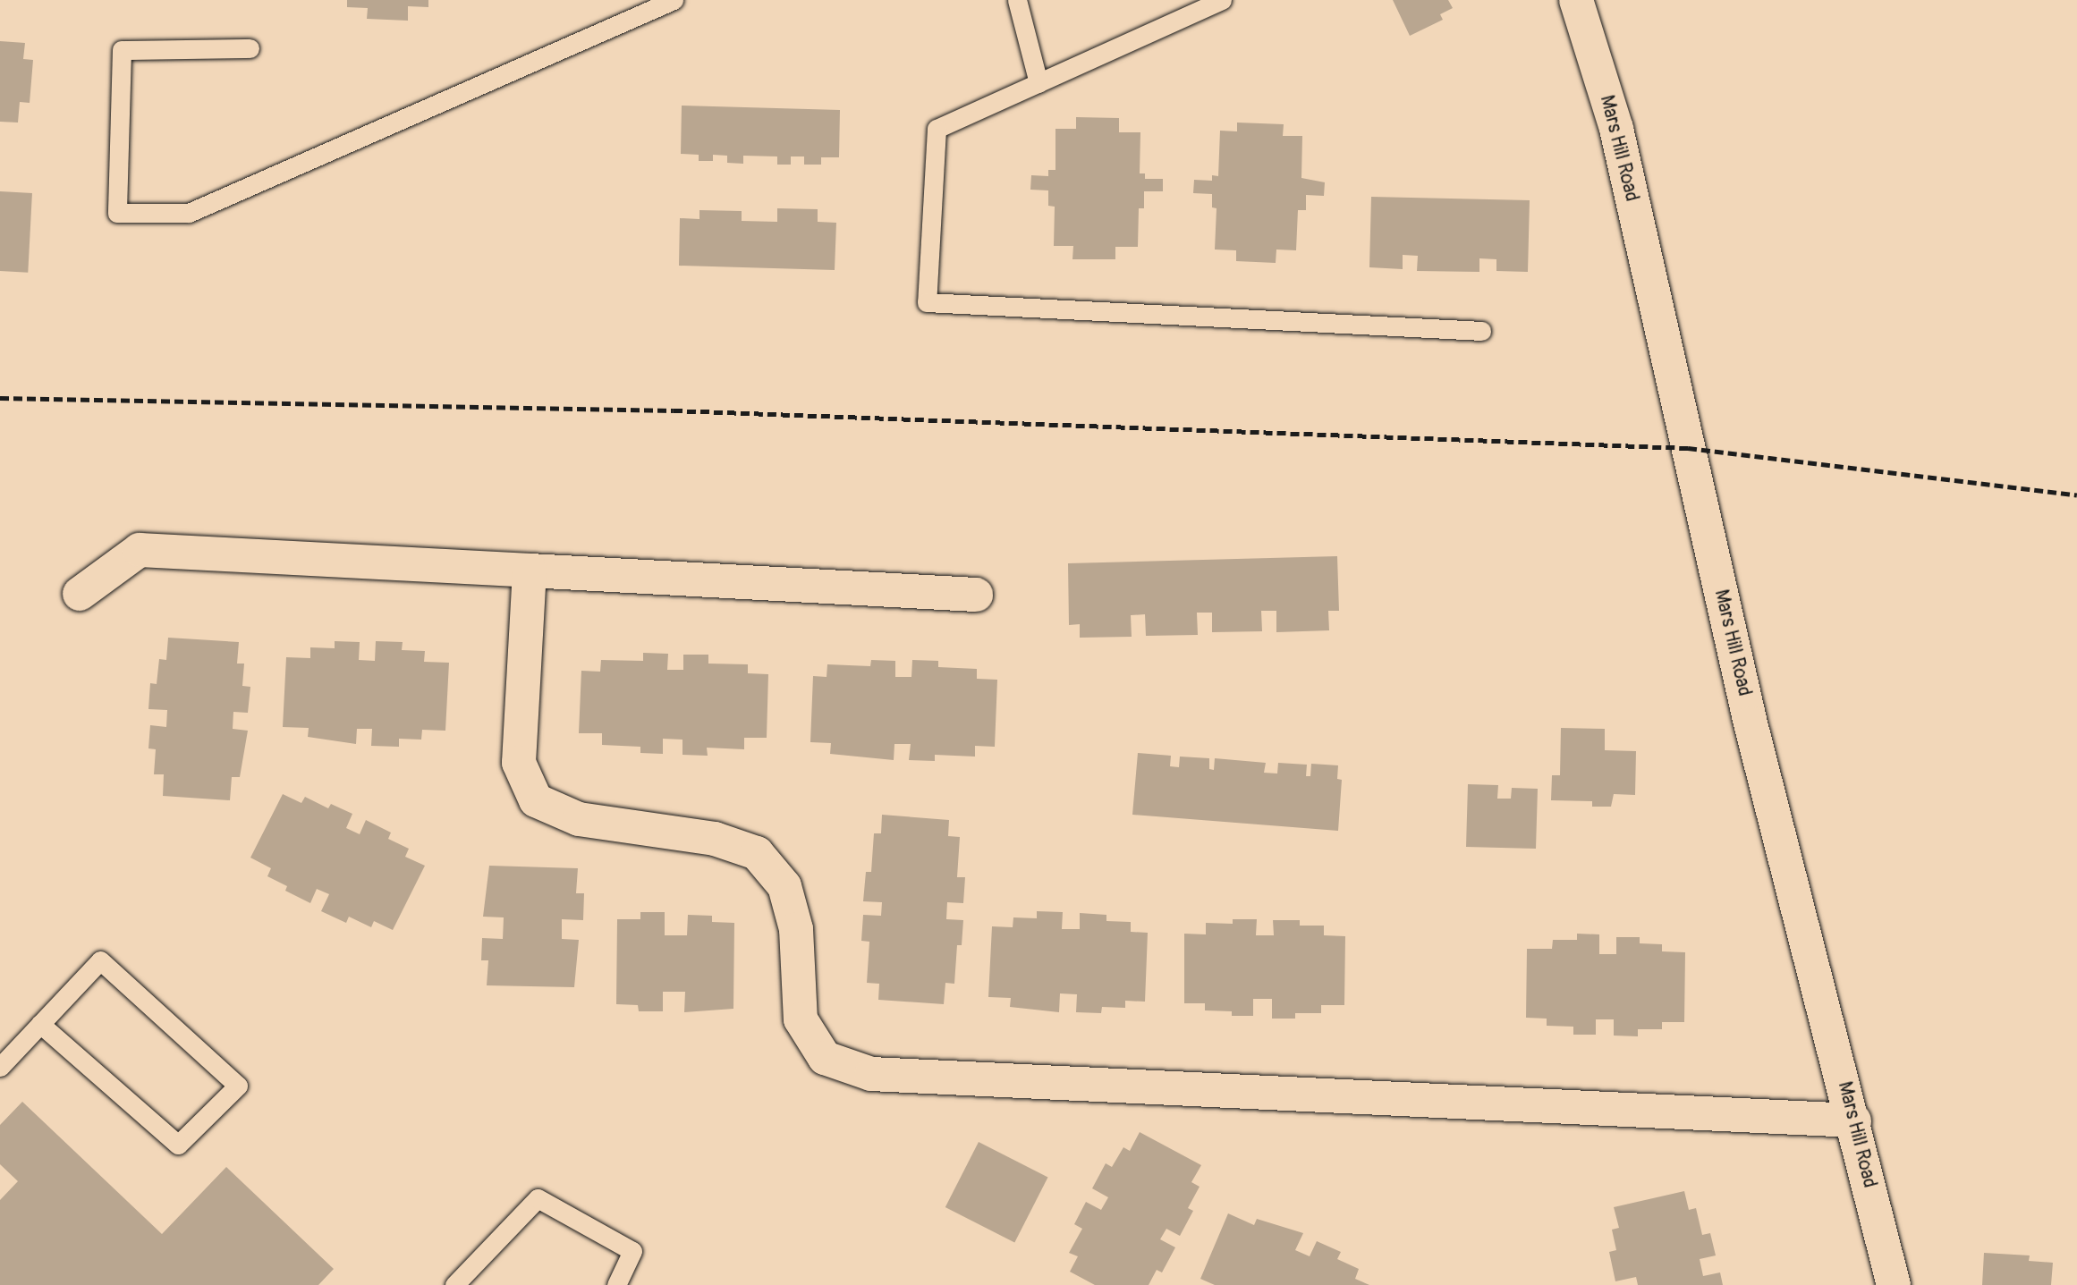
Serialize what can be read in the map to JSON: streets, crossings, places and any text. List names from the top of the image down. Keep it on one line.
{"streets":{"street":["Mars Hill Road"]}}
